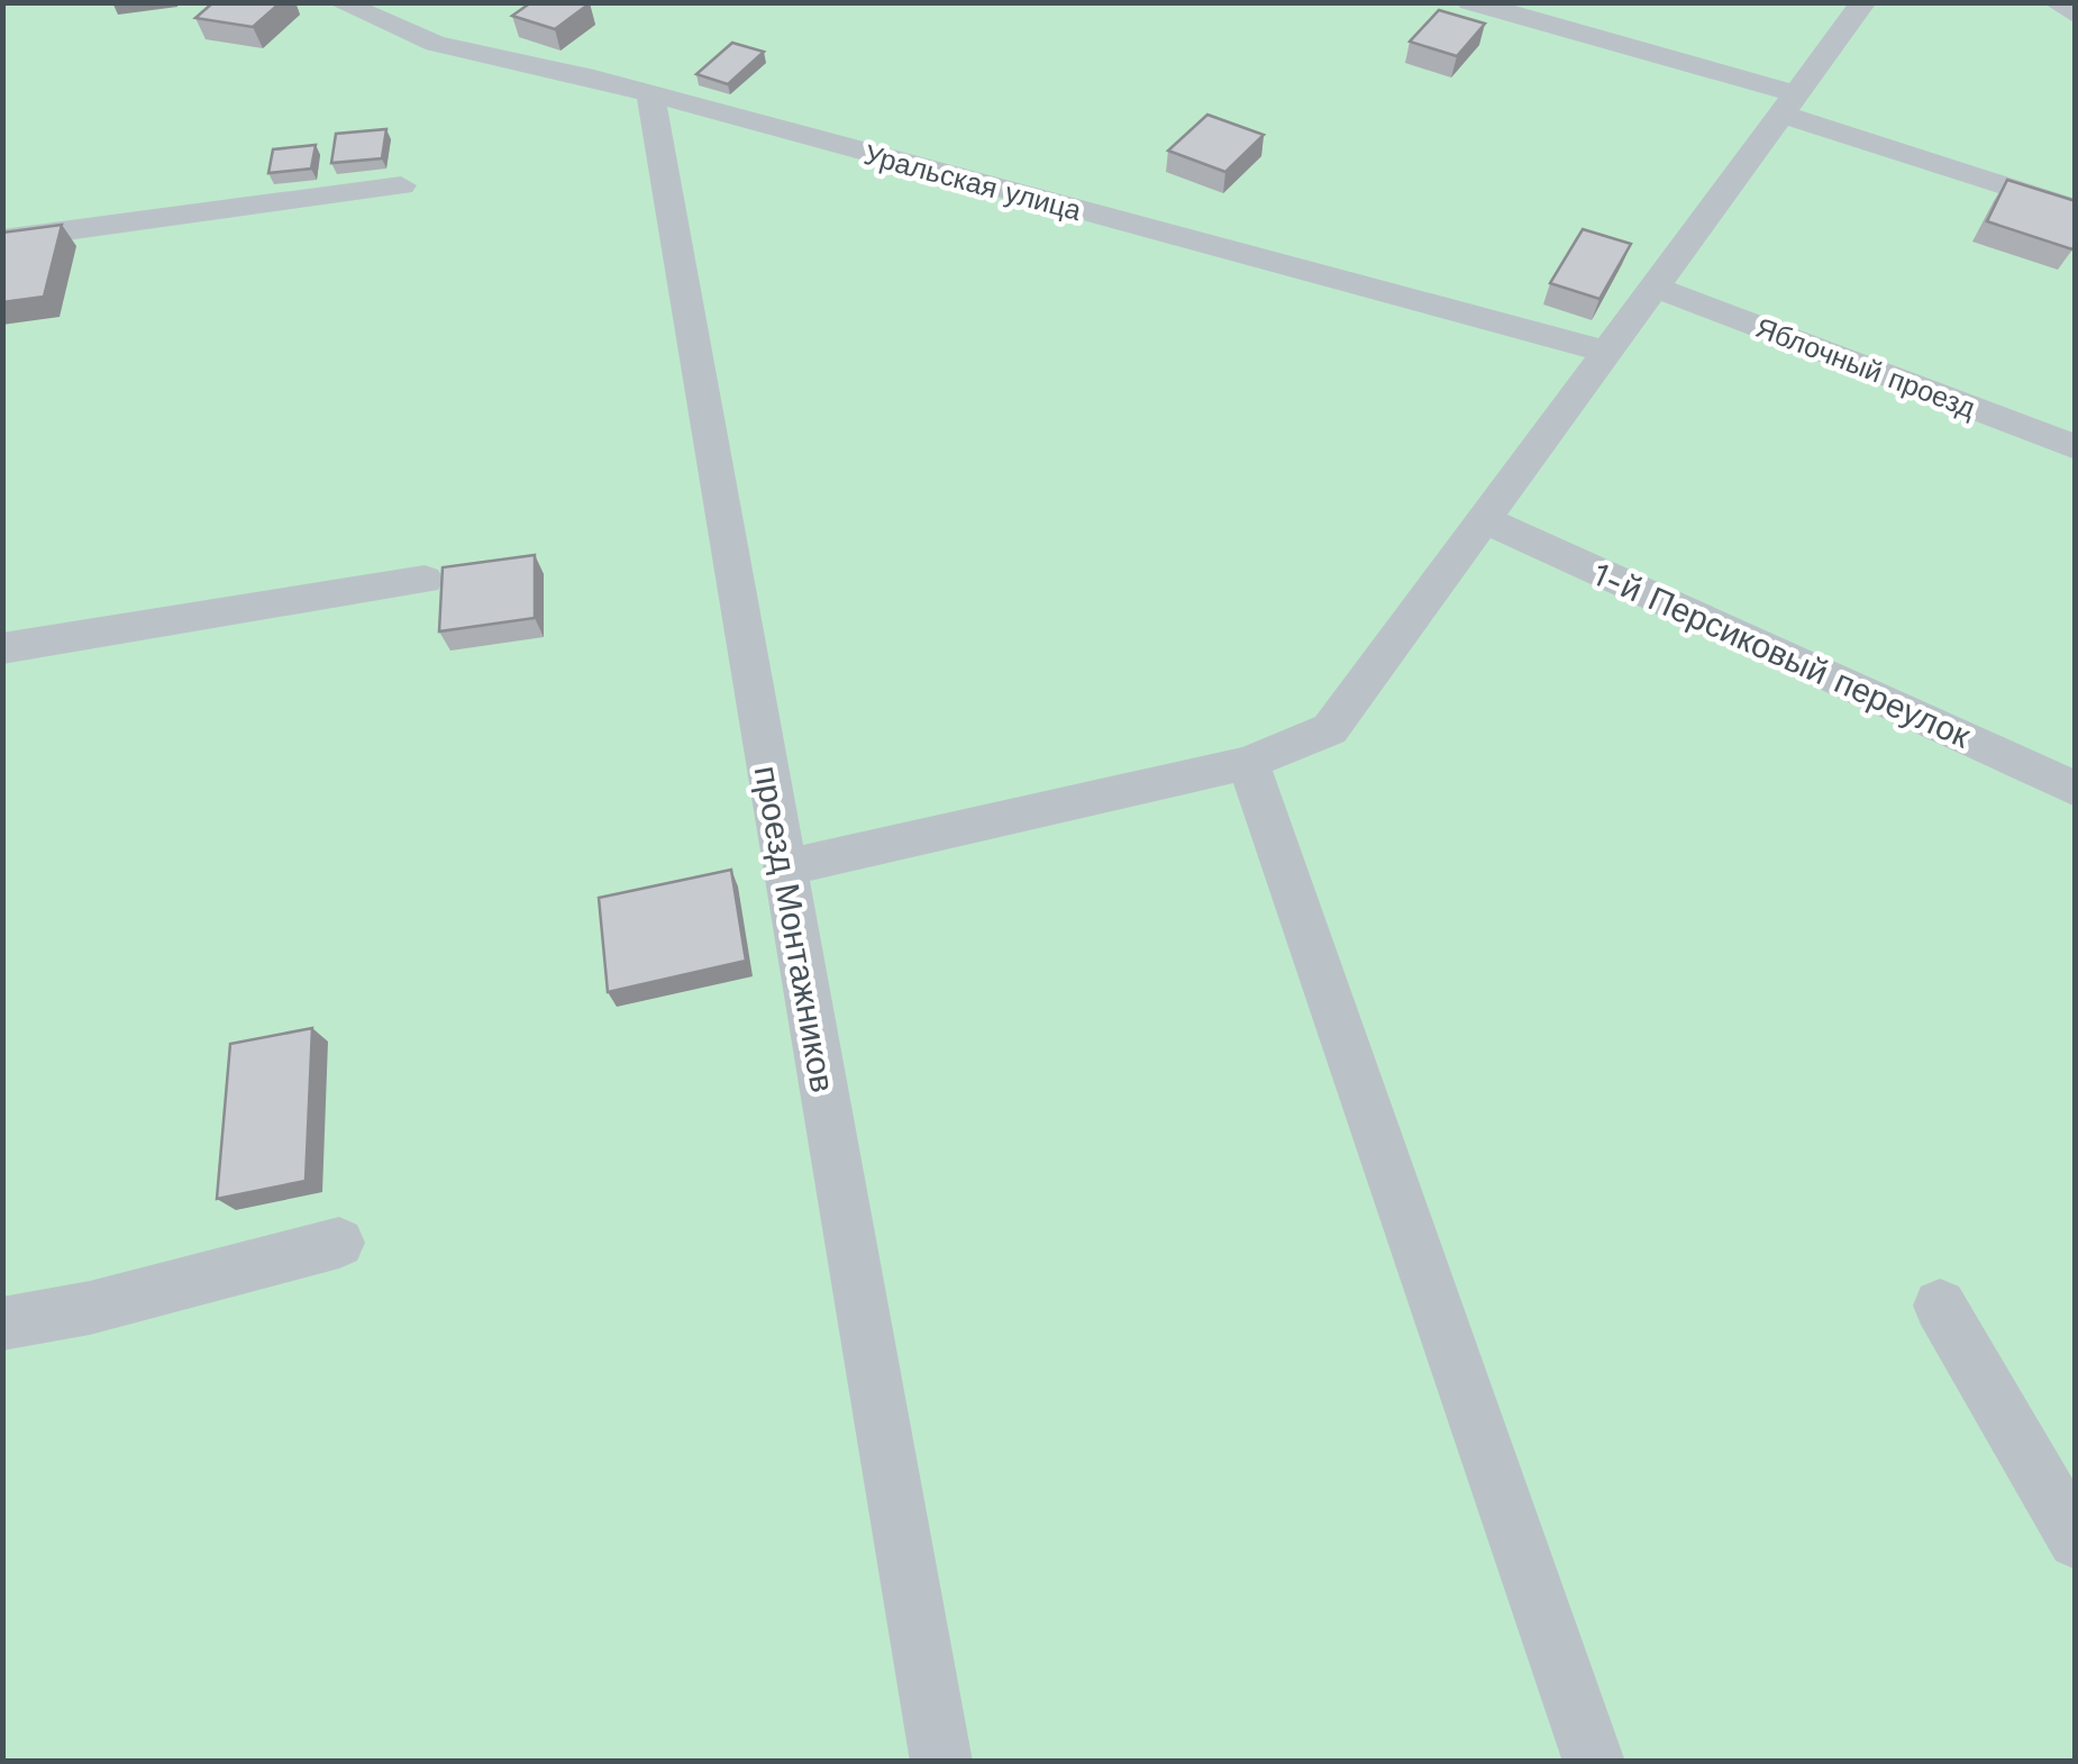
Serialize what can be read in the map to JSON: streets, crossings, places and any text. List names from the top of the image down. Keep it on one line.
{"streets":{"street":["Уральская улица","Яблочный проезд","1-й Персиковый переулок","проезд Монтажников"]},"crossings":[["Уральская улица","проезд Монтажников"]]}
